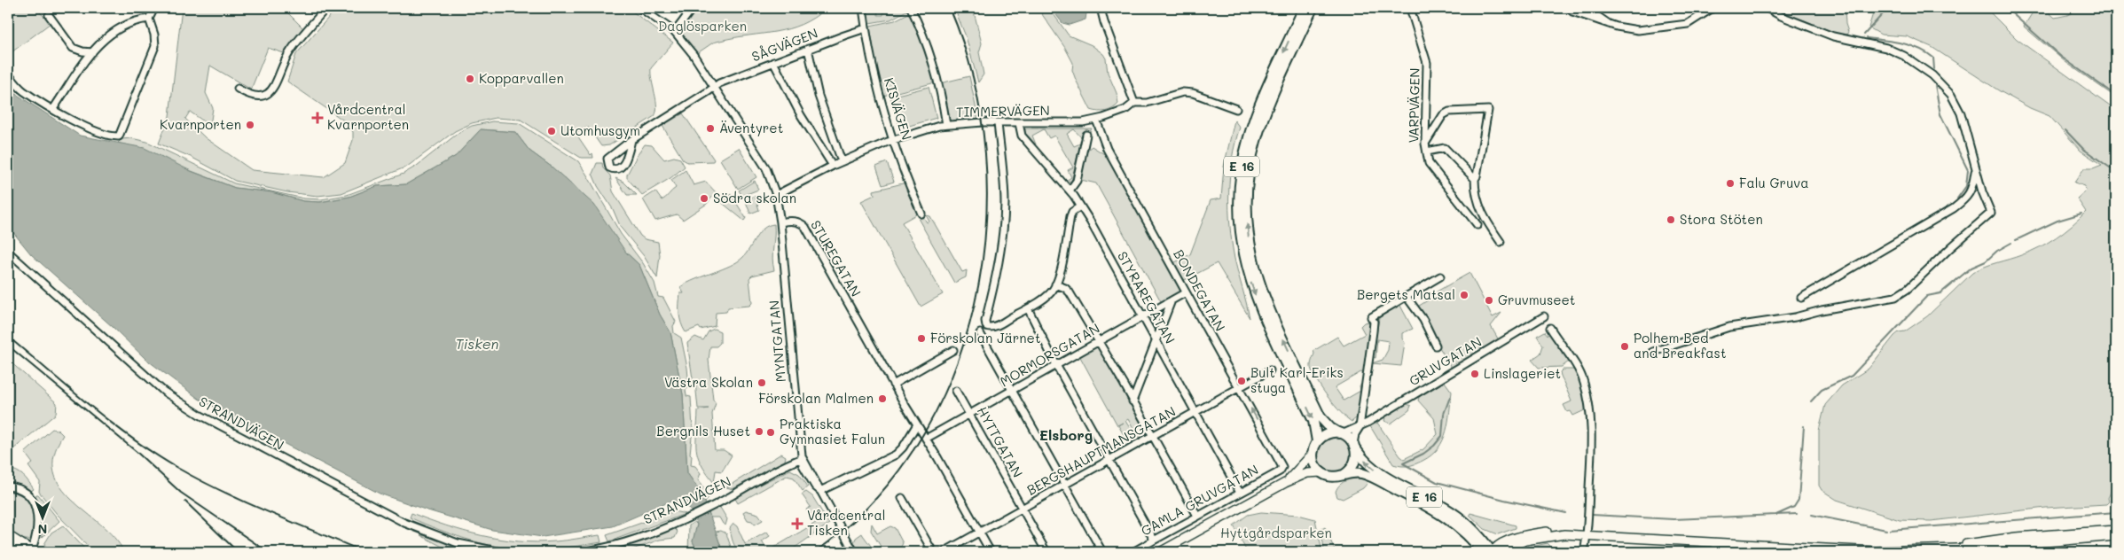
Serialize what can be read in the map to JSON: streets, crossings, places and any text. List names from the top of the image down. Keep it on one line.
{"streets":{"highway":["E 16"],"street":["SÅGVÄGEN","VARPVÄGEN","KISVÄGEN","TIMMERVÄGEN","STUREGATAN","BONDEGATAN","STYRAREGATAN","MYNTGATAN","MORMORSGATAN","GRUVGATAN","STRANDVÄGEN","HYTTGATAN","BERGSHAUPTMANSGATAN","GAMLA GRUVGATAN"]},"crossings":[["SÅGVÄGEN","KISVÄGEN"],["KISVÄGEN","TIMMERVÄGEN"],["TIMMERVÄGEN","BONDEGATAN"],["TIMMERVÄGEN","STYRAREGATAN"],["E 16","GRUVGATAN"],["STUREGATAN","MYNTGATAN"],["STUREGATAN","MORMORSGATAN"],["STUREGATAN","BERGSHAUPTMANSGATAN"],["BONDEGATAN","MORMORSGATAN"],["BONDEGATAN","BERGSHAUPTMANSGATAN"],["BONDEGATAN","GAMLA GRUVGATAN"],["STYRAREGATAN","MORMORSGATAN"],["STYRAREGATAN","BERGSHAUPTMANSGATAN"],["STYRAREGATAN","GAMLA GRUVGATAN"],["MYNTGATAN","STRANDVÄGEN"],["MORMORSGATAN","HYTTGATAN"],["HYTTGATAN","BERGSHAUPTMANSGATAN"]],"districts":["Elsborg"],"water":["Tisken"],"parks":["Daglösparken","Hyttgårdsparken"],"places":{"other":["Kopparvallen","Kvarnporten","Äventyret","Utomhusgym","Falu Gruva","Södra skolan","Stora Stöten","Bergets Matsal","Gruvmuseet","Förskolan Järnet","Polhem Bed and Breakfast","Linslageriet","Bult Karl-Eriks stuga","Västra Skolan","Förskolan Malmen","Bergnils Huset","Praktiska Gymnasiet Falun"],"health":["Vårdcentral Kvarnporten","Vårdcentral Tisken"]},"north":"bottom"}
